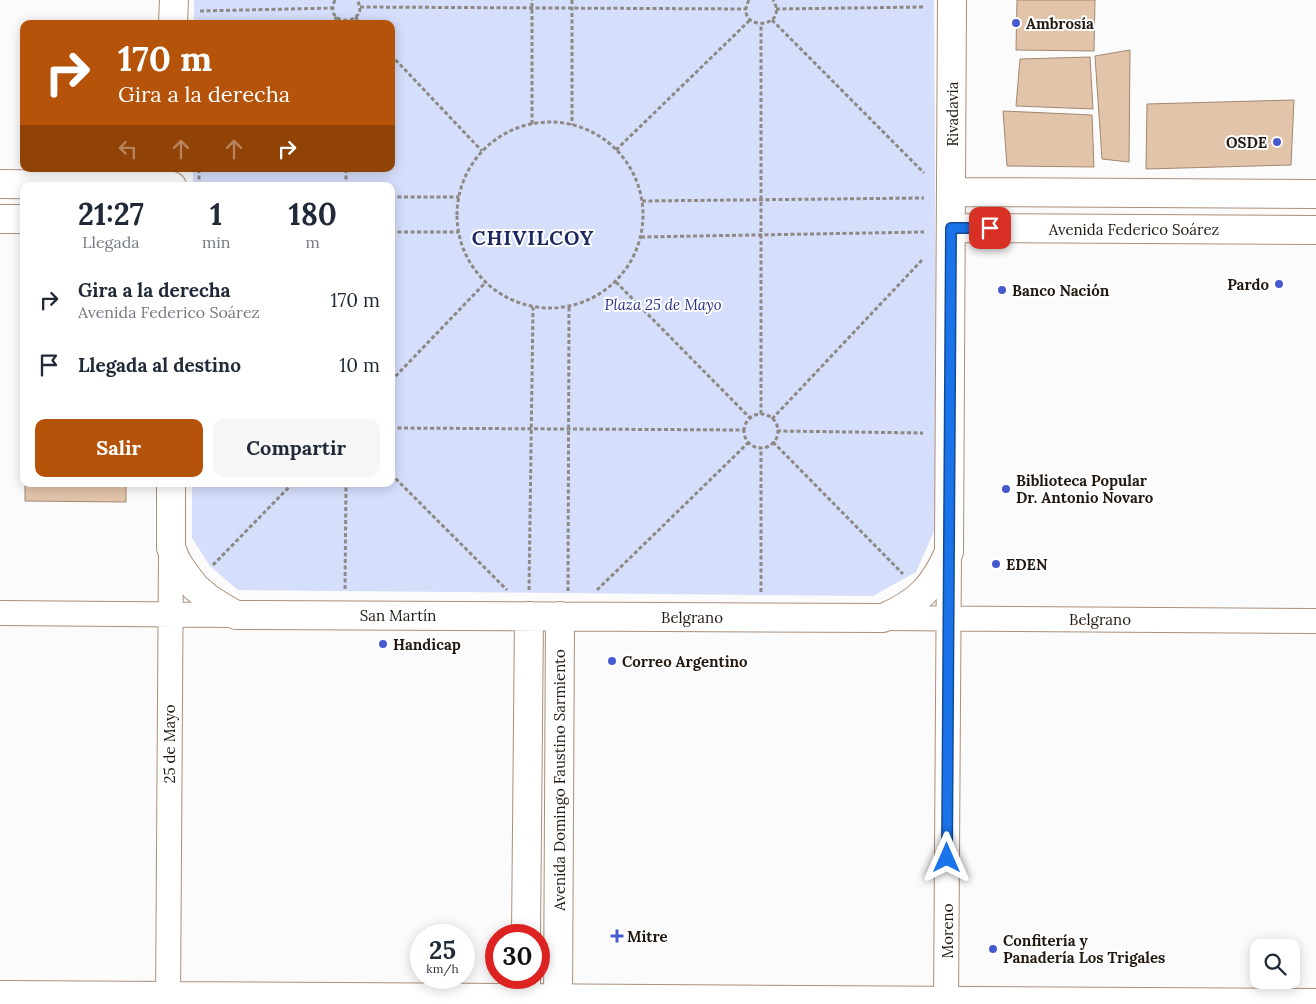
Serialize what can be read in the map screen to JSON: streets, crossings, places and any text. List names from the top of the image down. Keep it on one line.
{"streets":{"main road":["Rivadavia","Avenida Federico Soárez","San Martín","Belgrano","25 de Mayo","Avenida Domingo Faustino Sarmiento","Moreno"]},"crossings":[["Rivadavia","Avenida Federico Soárez"],["Rivadavia","Moreno"],["Avenida Federico Soárez","Moreno"],["San Martín","Belgrano"],["San Martín","25 de Mayo"],["San Martín","Avenida Domingo Faustino Sarmiento"],["Belgrano","Avenida Domingo Faustino Sarmiento"],["Belgrano","Moreno"]],"districts":["CHIVILCOY"],"parks":["Plaza 25 de Mayo"],"places":{"other":["Ambrosía","OSDE","Pardo","Banco Nación","Biblioteca Popular Dr. Antonio Novaro","EDEN","Handicap","Correo Argentino","Confitería y Panadería Los Trigales"],"health":["Mitre"]},"page":{"turn":["170 m","Gira a la derecha"],"eta":["21:27","Llegada","1","min","180","m"],"list":[{"name":"Gira a la derecha","note":"Avenida Federico Soárez","value":"170 m"},{"name":"Llegada al destino","value":"10 m"}],"buttons":["Salir","Compartir"],"speed":"25 km/h","limit":"30"}}
